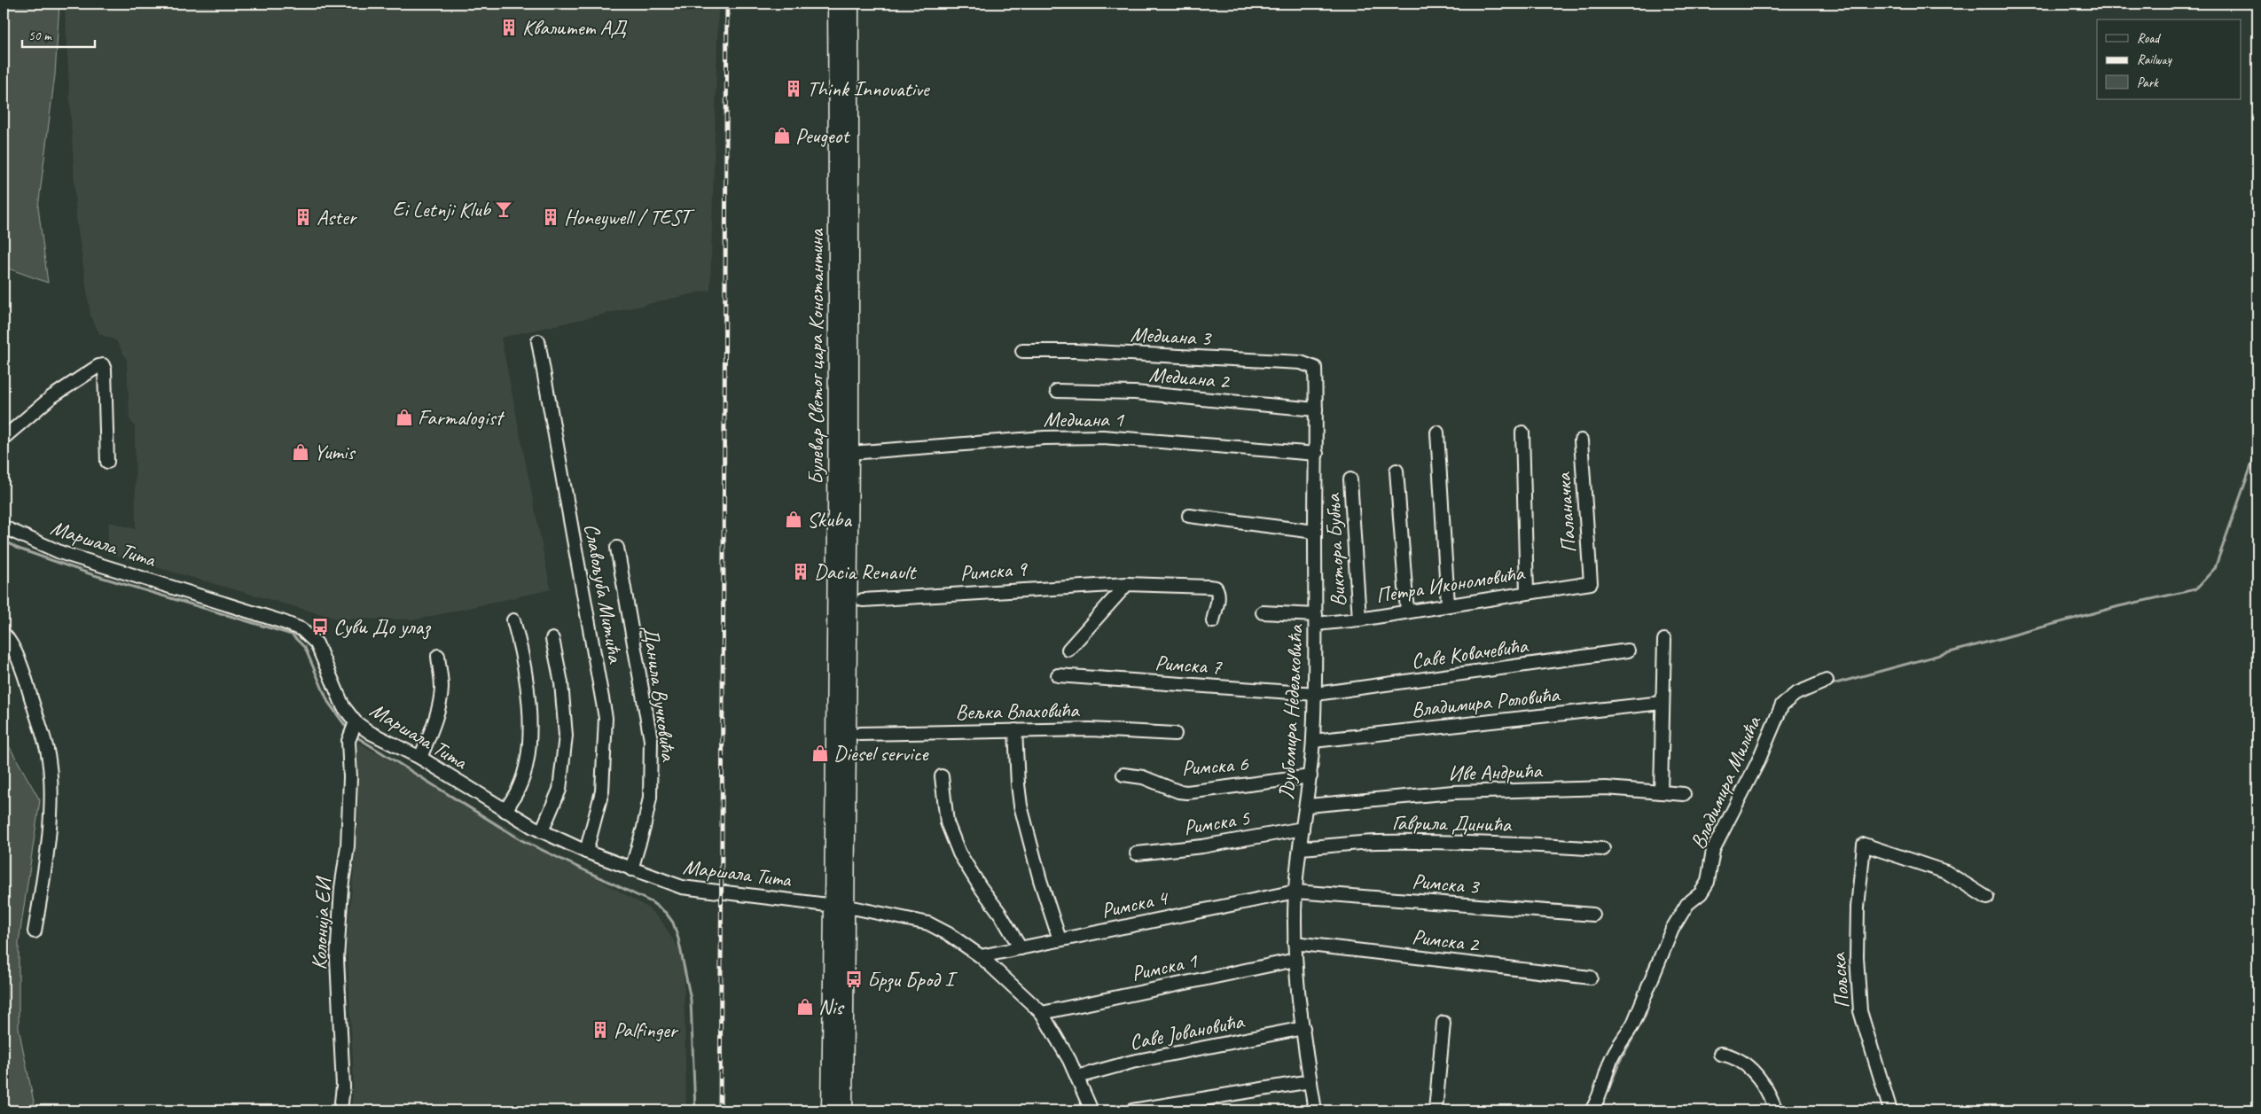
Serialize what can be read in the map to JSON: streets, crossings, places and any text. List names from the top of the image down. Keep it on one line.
{"streets":{"main road":["Булевар Светог цара Константина"],"street":["Медиана 3","Медиана 2","Медиана 1","Паланачка","Маршала Тита","Виктора Бубња","Римска 9","Петра Икономовића","Славољуба Митића","Саве Ковачевића","Римска 7","Данила Вучковића","Владимира Роловића","Вељка Влаховића","Љубомира Недељковића","Римска 6","Иве Андрића","Владимира Милића","Римска 5","Гаврила Динића","Римска 3","Римска 4","Колонија ЕИ","Римска 2","Римска 1","Пољска","Саве Јовановића"]},"crossings":[["Медиана 3","Љубомира Недељковића"],["Булевар Светог цара Константина","Медиана 1"],["Булевар Светог цара Константина","Маршала Тита"],["Медиана 2","Љубомира Недељковића"],["Медиана 1","Љубомира Недељковића"],["Паланачка","Петра Икономовића"],["Маршала Тита","Славољуба Митића"],["Маршала Тита","Данила Вучковића"],["Маршала Тита","Римска 4"],["Маршала Тита","Колонија ЕИ"],["Маршала Тита","Римска 1"],["Маршала Тита","Саве Јовановића"],["Виктора Бубња","Петра Икономовића"],["Петра Икономовића","Љубомира Недељковића"],["Саве Ковачевића","Римска 7"],["Саве Ковачевића","Љубомира Недељковића"],["Римска 7","Љубомира Недељковића"],["Владимира Роловића","Љубомира Недељковића"],["Љубомира Недељковића","Римска 6"],["Љубомира Недељковића","Иве Андрића"],["Љубомира Недељковића","Римска 5"],["Љубомира Недељковића","Гаврила Динића"],["Љубомира Недељковића","Римска 3"],["Љубомира Недељковића","Римска 4"],["Љубомира Недељковића","Римска 2"],["Љубомира Недељковића","Римска 1"],["Љубомира Недељковића","Саве Јовановића"],["Римска 3","Римска 4"]],"places":{"building":["Квалитет АД","Think Innovative","Aster","Honeywell / TEST","Dacia Renault","Palfinger"],"shop":["Peugeot","Farmalogist","Yumis","Skuba","Diesel service","Nis"],"bar":["Ei Letnji Klub"],"bus stop":["Суви До улаз","Брзи Брод I"]},"legend":["Road","Railway","Park"],"scale_bar":"50 m"}
